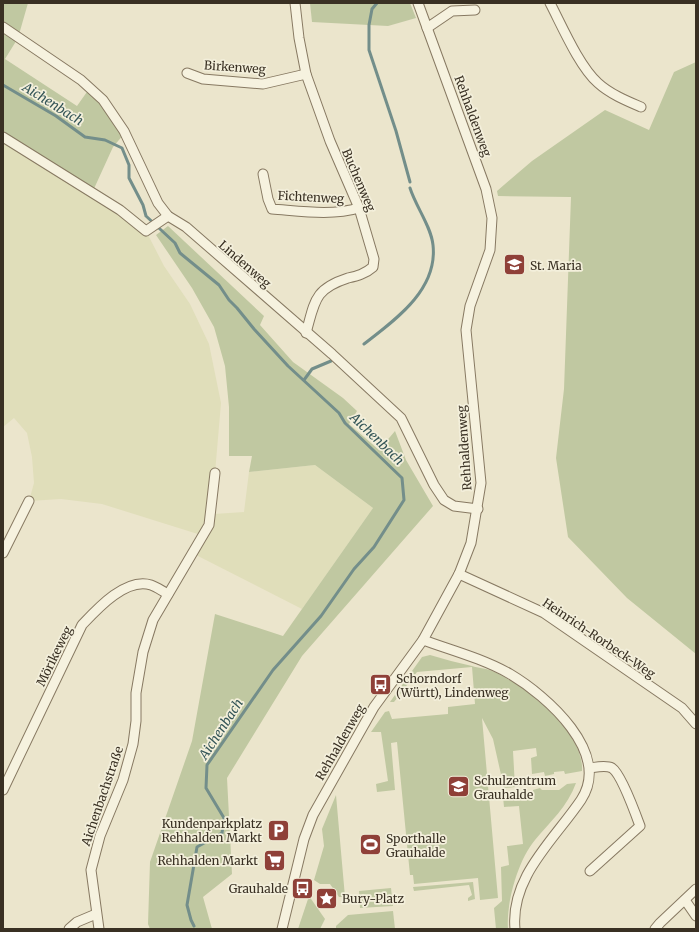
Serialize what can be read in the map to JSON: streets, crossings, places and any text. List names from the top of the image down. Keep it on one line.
{"streets":{"street":["Birkenweg","Rehhaldenweg","Buchenweg","Fichtenweg","Lindenweg","Heinrich-Rorbeck-Weg","Mörikeweg","Aichenbachstraße"]},"crossings":[["Birkenweg","Buchenweg"],["Rehhaldenweg","Lindenweg"],["Rehhaldenweg","Heinrich-Rorbeck-Weg"],["Buchenweg","Fichtenweg"],["Buchenweg","Lindenweg"],["Mörikeweg","Aichenbachstraße"]],"water":["Aichenbach"],"places":{"school or university":["St. Maria","Schulzentrum Grauhalde"],"bus stop":["Schorndorf (Württ), Lindenweg","Grauhalde"],"parking":["Kundenparkplatz Rehhalden Markt"],"sports":["Sporthalle Grauhalde"],"supermarket":["Rehhalden Markt"],"place":["Bury-Platz"]}}
